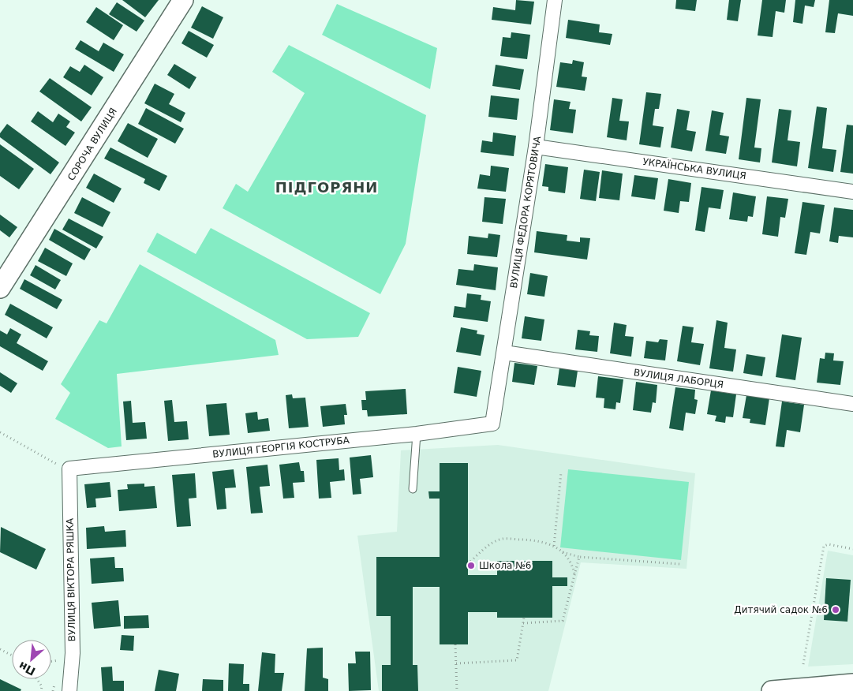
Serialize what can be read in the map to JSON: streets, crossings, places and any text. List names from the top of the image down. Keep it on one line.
{"streets":{"main road":["СОРОЧА ВУЛИЦЯ"],"street":["УКРАЇНСЬКА ВУЛИЦЯ","ВУЛИЦЯ ФЕДОРА КОРЯТОВИЧА","ВУЛИЦЯ ЛАБОРЦЯ","ВУЛИЦЯ ГЕОРГІЯ КОСТРУБА","ВУЛИЦЯ ВІКТОРА РЯШКА"]},"crossings":[["УКРАЇНСЬКА ВУЛИЦЯ","ВУЛИЦЯ ФЕДОРА КОРЯТОВИЧА"],["ВУЛИЦЯ ФЕДОРА КОРЯТОВИЧА","ВУЛИЦЯ ЛАБОРЦЯ"],["ВУЛИЦЯ ФЕДОРА КОРЯТОВИЧА","ВУЛИЦЯ ГЕОРГІЯ КОСТРУБА"],["ВУЛИЦЯ ГЕОРГІЯ КОСТРУБА","ВУЛИЦЯ ВІКТОРА РЯШКА"]],"districts":["ПІДГОРЯНИ"],"places":["Школа №6","Дитячий садок №6"],"north":"bottom left"}
